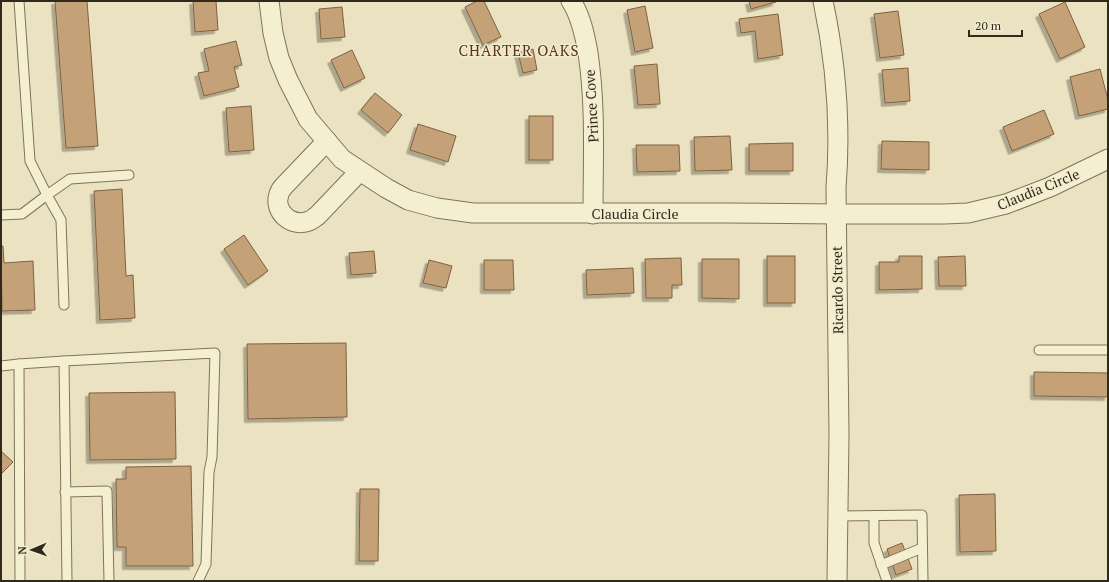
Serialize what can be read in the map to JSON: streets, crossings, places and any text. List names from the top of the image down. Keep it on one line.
{"streets":{"street":["Prince Cove","Claudia Circle","Ricardo Street"]},"crossings":[["Prince Cove","Claudia Circle"],["Claudia Circle","Ricardo Street"]],"districts":["CHARTER OAKS"],"scale_bar":"20 m","north":"left"}
